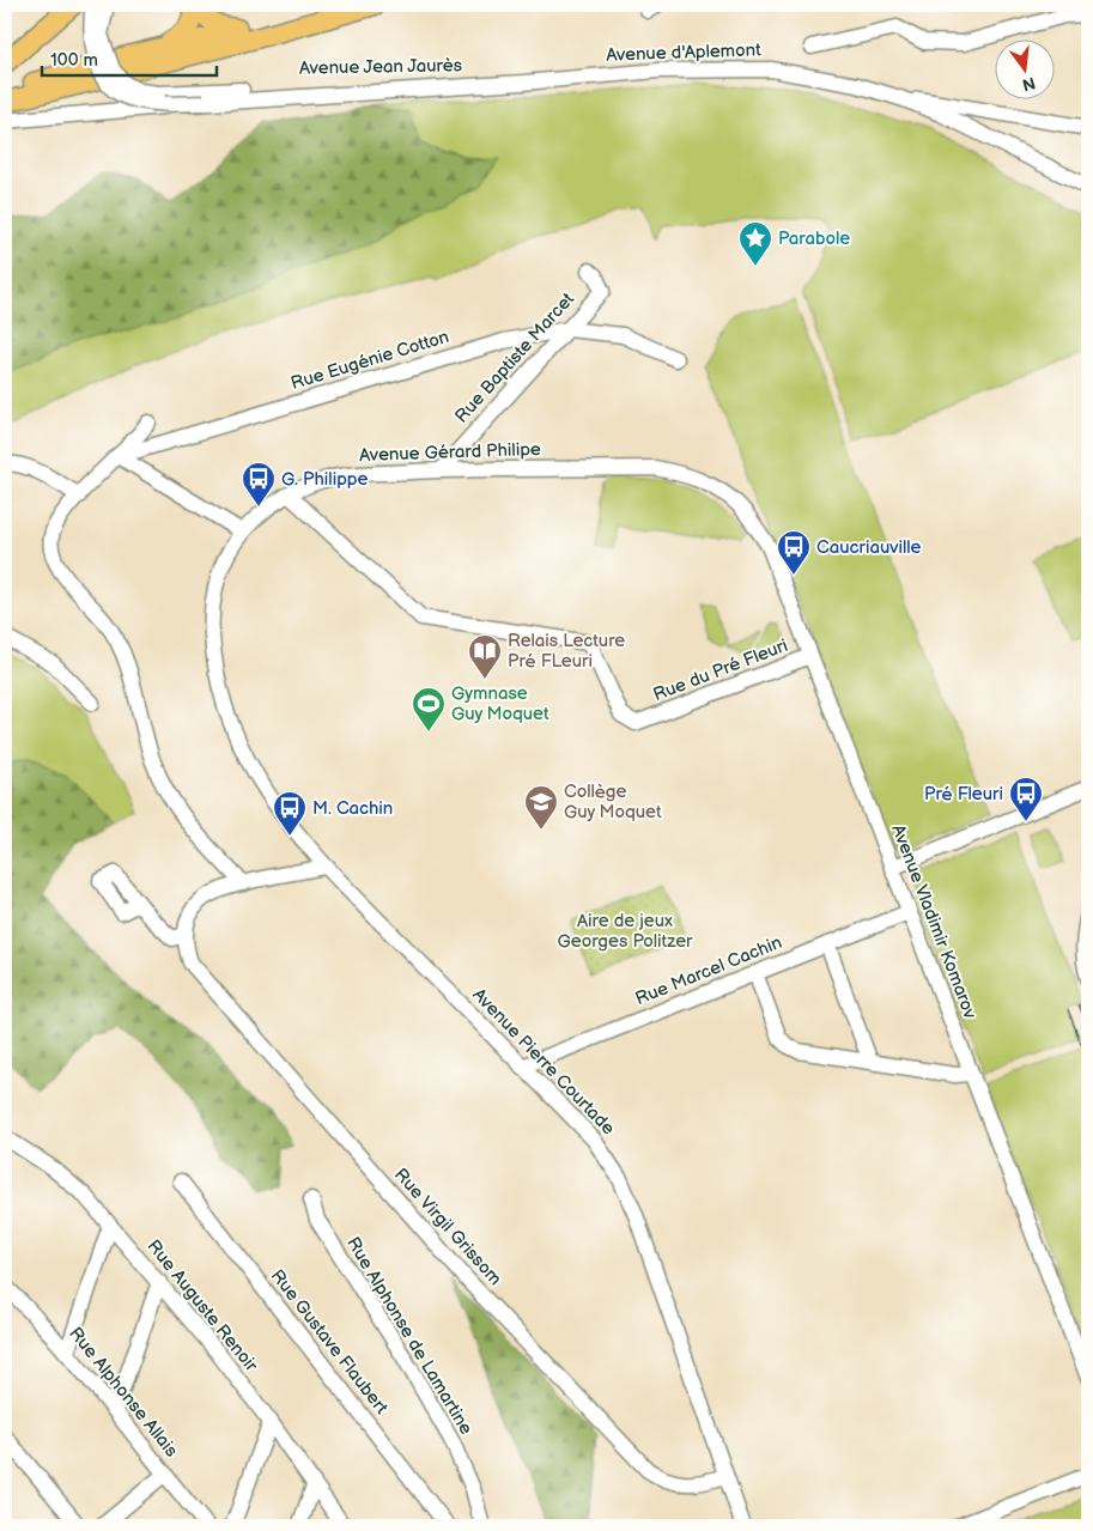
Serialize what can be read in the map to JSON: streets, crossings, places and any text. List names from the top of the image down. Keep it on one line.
{"streets":{"street":["Avenue d'Aplemont","Avenue Jean Jaurès","Rue Baptiste Marcet","Rue Eugénie Cotton","Avenue Gérard Philipe","Rue du Pré Fleuri","Avenue Vladimir Komarov","Rue Marcel Cachin","Avenue Pierre Courtade","Rue Virgil Grissom","Rue Auguste Renoir","Rue Alphonse de Lamartine","Rue Gustave Flaubert","Rue Alphonse Allais"]},"crossings":[["Avenue d'Aplemont","Avenue Jean Jaurès"],["Rue Baptiste Marcet","Rue Eugénie Cotton"],["Rue Baptiste Marcet","Avenue Gérard Philipe"],["Avenue Gérard Philipe","Rue du Pré Fleuri"],["Avenue Gérard Philipe","Avenue Vladimir Komarov"],["Avenue Gérard Philipe","Avenue Pierre Courtade"],["Rue du Pré Fleuri","Avenue Vladimir Komarov"],["Avenue Vladimir Komarov","Rue Marcel Cachin"],["Rue Marcel Cachin","Avenue Pierre Courtade"],["Avenue Pierre Courtade","Rue Virgil Grissom"]],"parks":["Aire de jeux Georges Politzer"],"places":{"place":["Parabole"],"bus stop":["G. Philippe","Caucriauville","Pré Fleuri","M. Cachin"],"library":["Relais Lecture Pré FLeuri"],"sports":["Gymnase Guy Moquet"],"school or university":["Collège Guy Moquet"]},"scale_bar":"100 m","north":"bottom"}
